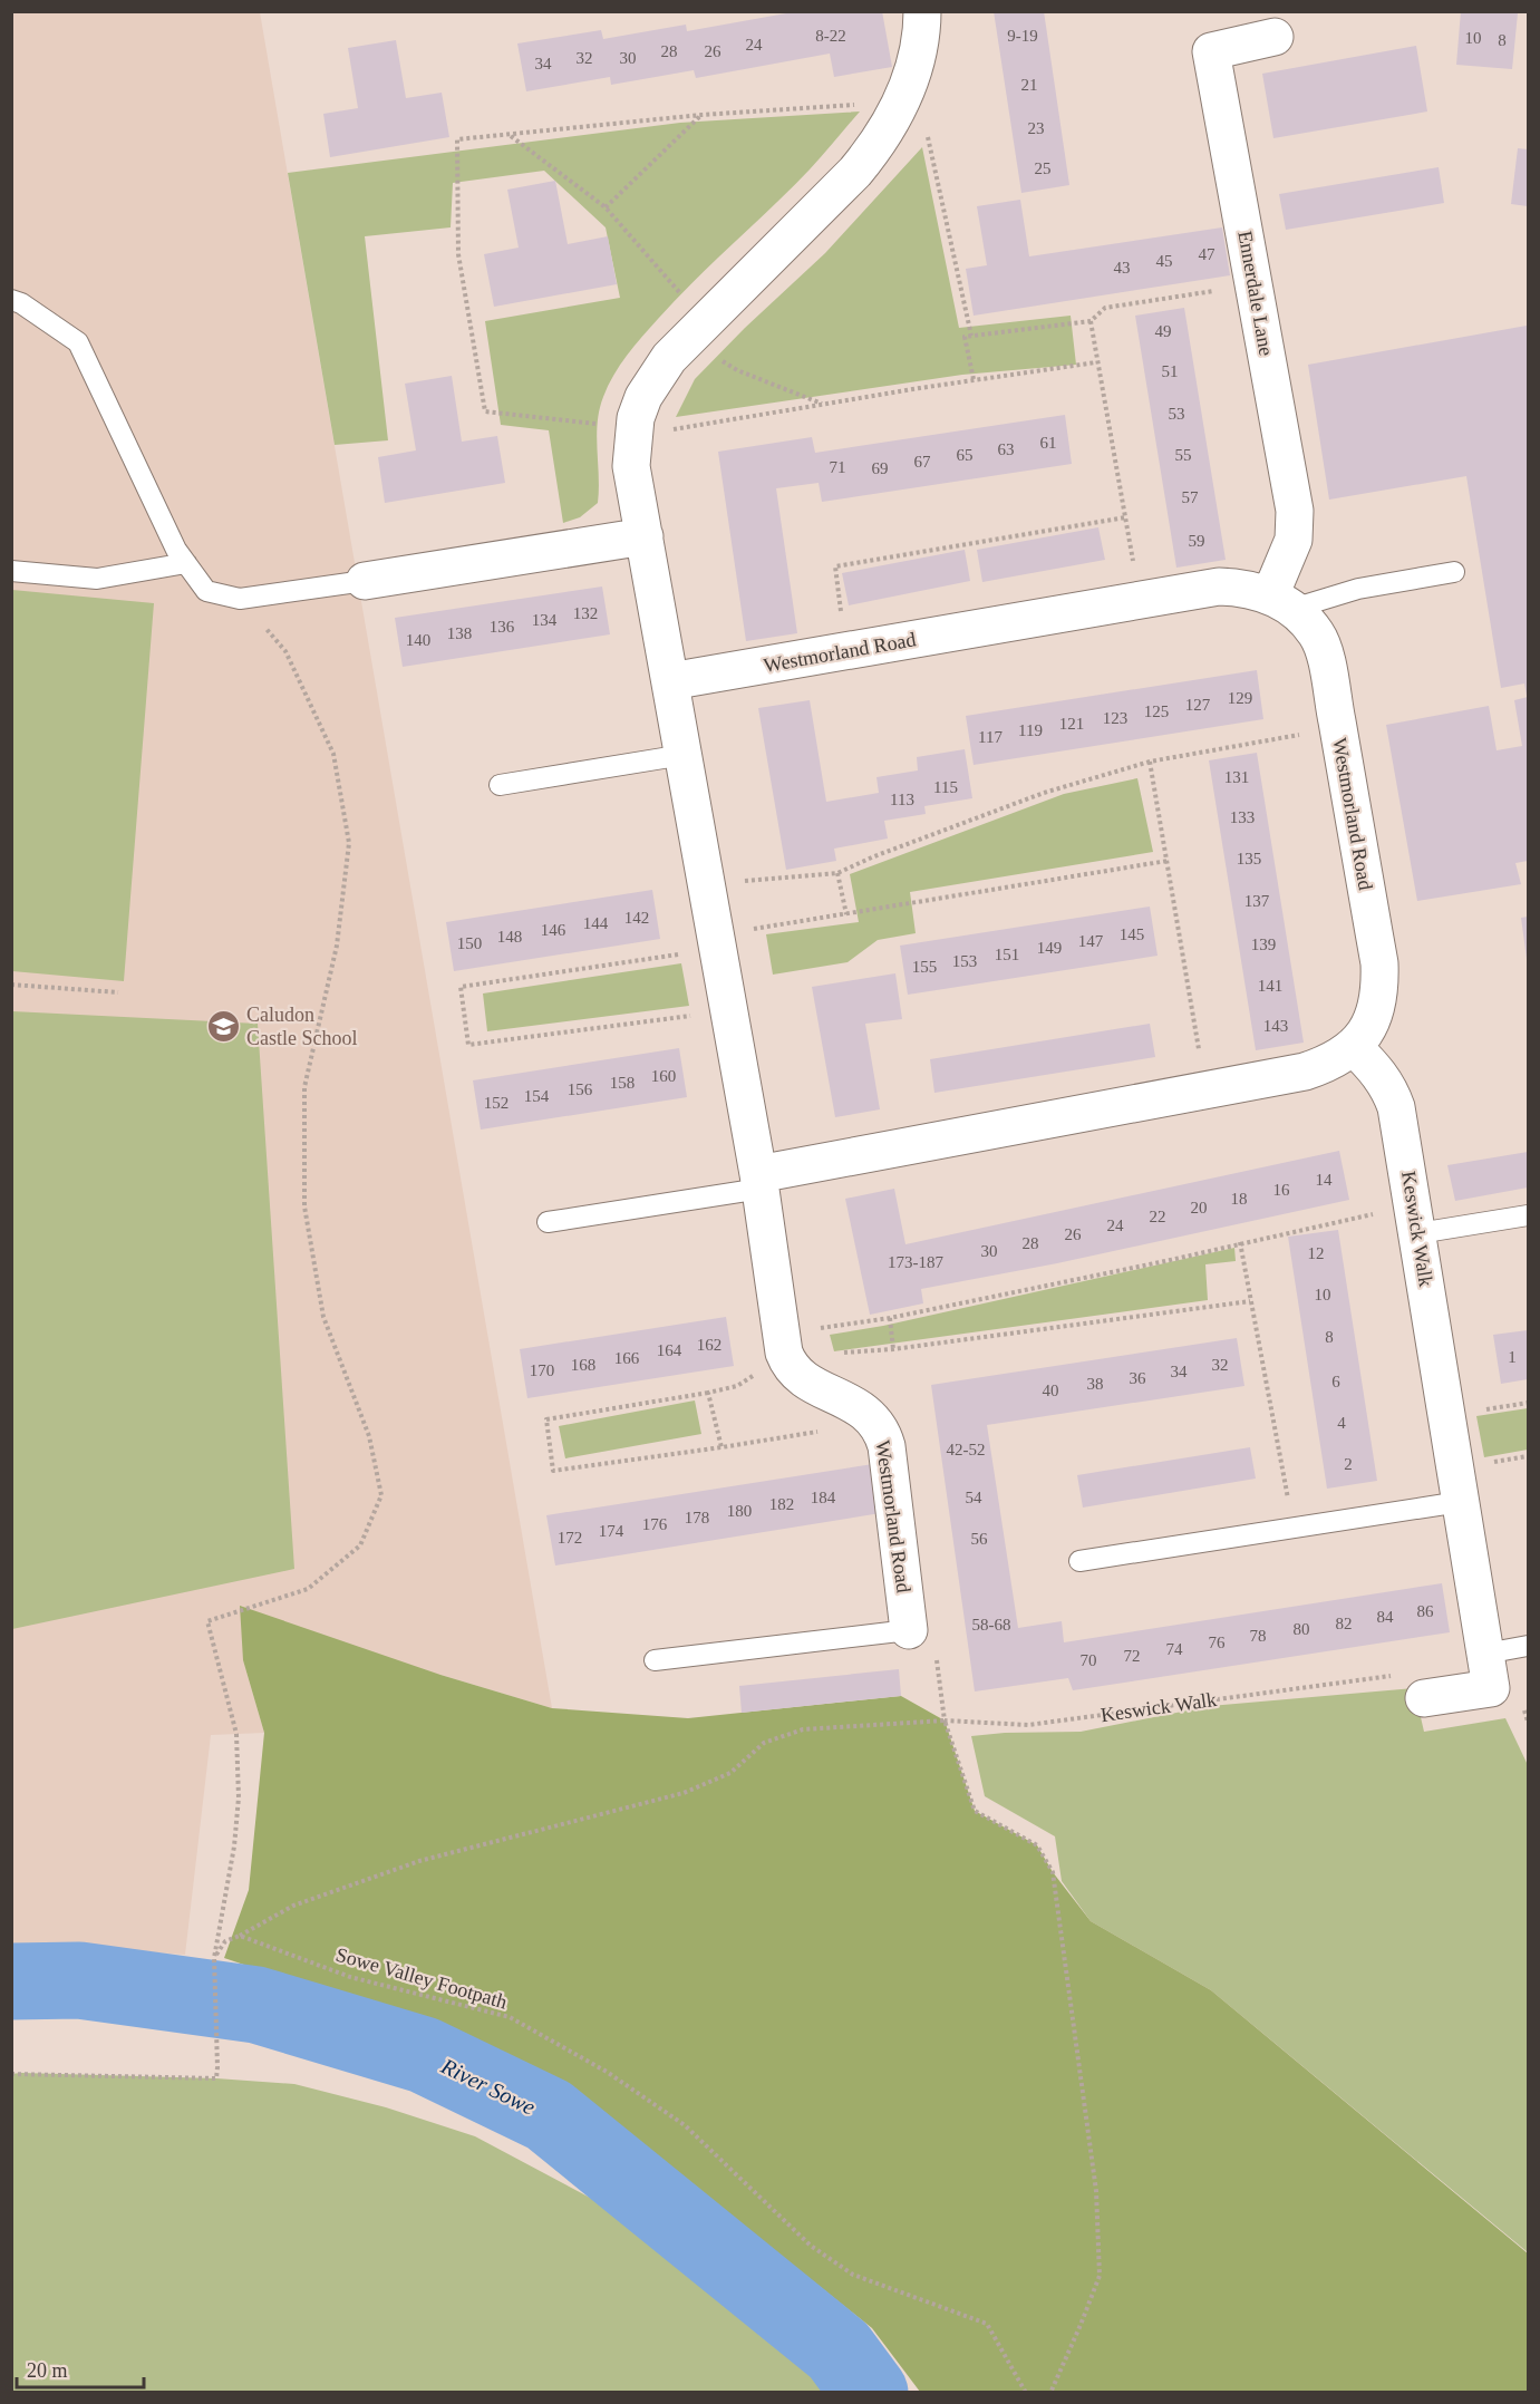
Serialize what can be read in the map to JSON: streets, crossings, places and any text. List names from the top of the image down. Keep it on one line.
{"streets":{"street":["Ennerdale Lane","Westmorland Road","Keswick Walk"],"path":["Sowe Valley Footpath"]},"crossings":[["Ennerdale Lane","Westmorland Road"],["Westmorland Road","Keswick Walk"],["Keswick Walk","Sowe Valley Footpath"]],"water":["River Sowe"],"places":{"school or university":["Caludon Castle School"]},"house_numbers":["8-22","9-19","10","8","24","28","26","32","30","34","21","23","25","47","45","43","49","51","53","61","63","65","55","67","71","69","57","59","132","134","136","138","140","129","127","125","123","121","119","117","131","115","113","133","135","137","142","144","146","145","148","147","150","139","149","151","153","155","141","143","160","158","156","154","152","14","16","18","20","22","24","26","28","30","12","173-187","10","8","162","164","1","166","168","32","170","34","36","6","38","40","4","42-52","2","184","54","182","180","178","176","174","172","56","86","84","82","58-68","80","78","76","74","72","70"],"scale_bar":"20 m"}
